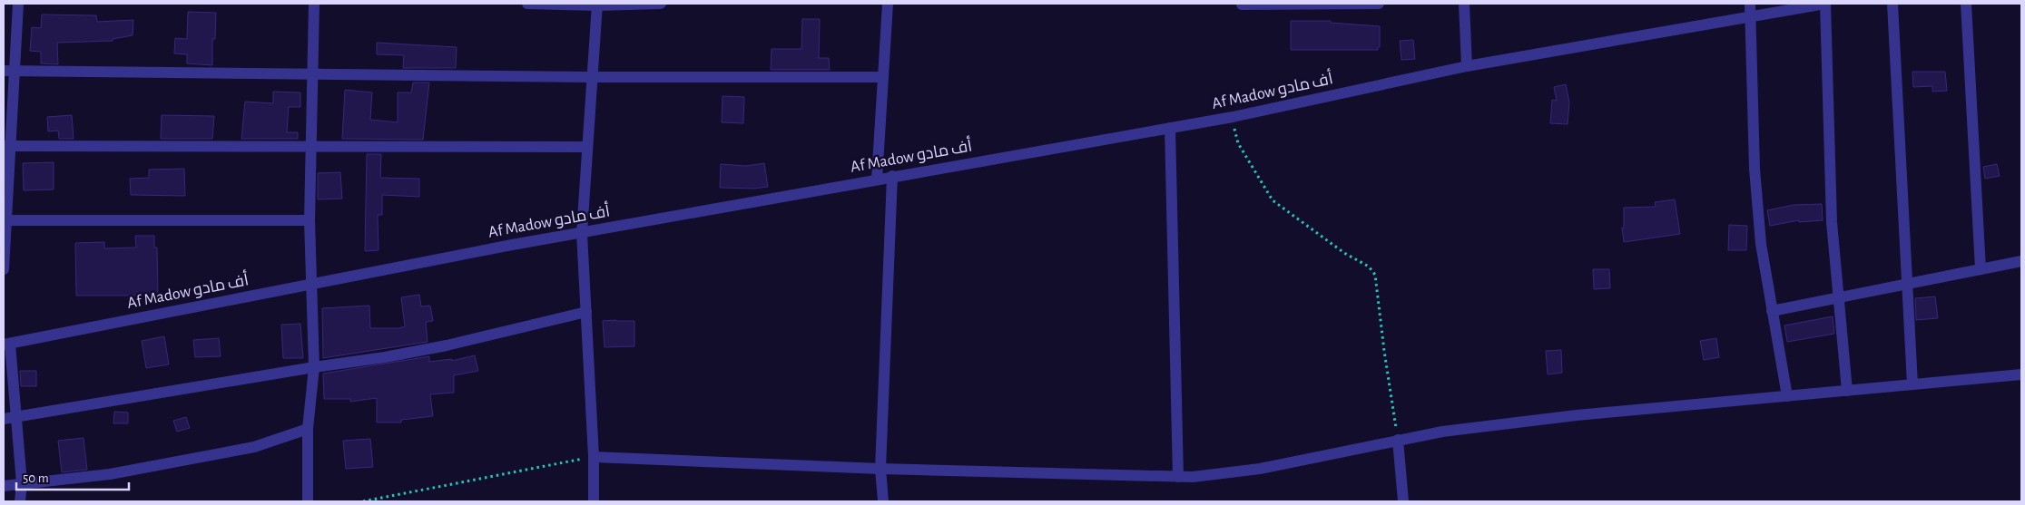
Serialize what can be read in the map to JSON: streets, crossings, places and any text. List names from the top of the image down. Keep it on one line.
{"streets":{"street":["Af Madow أف مادو"]},"scale_bar":"50 m"}
